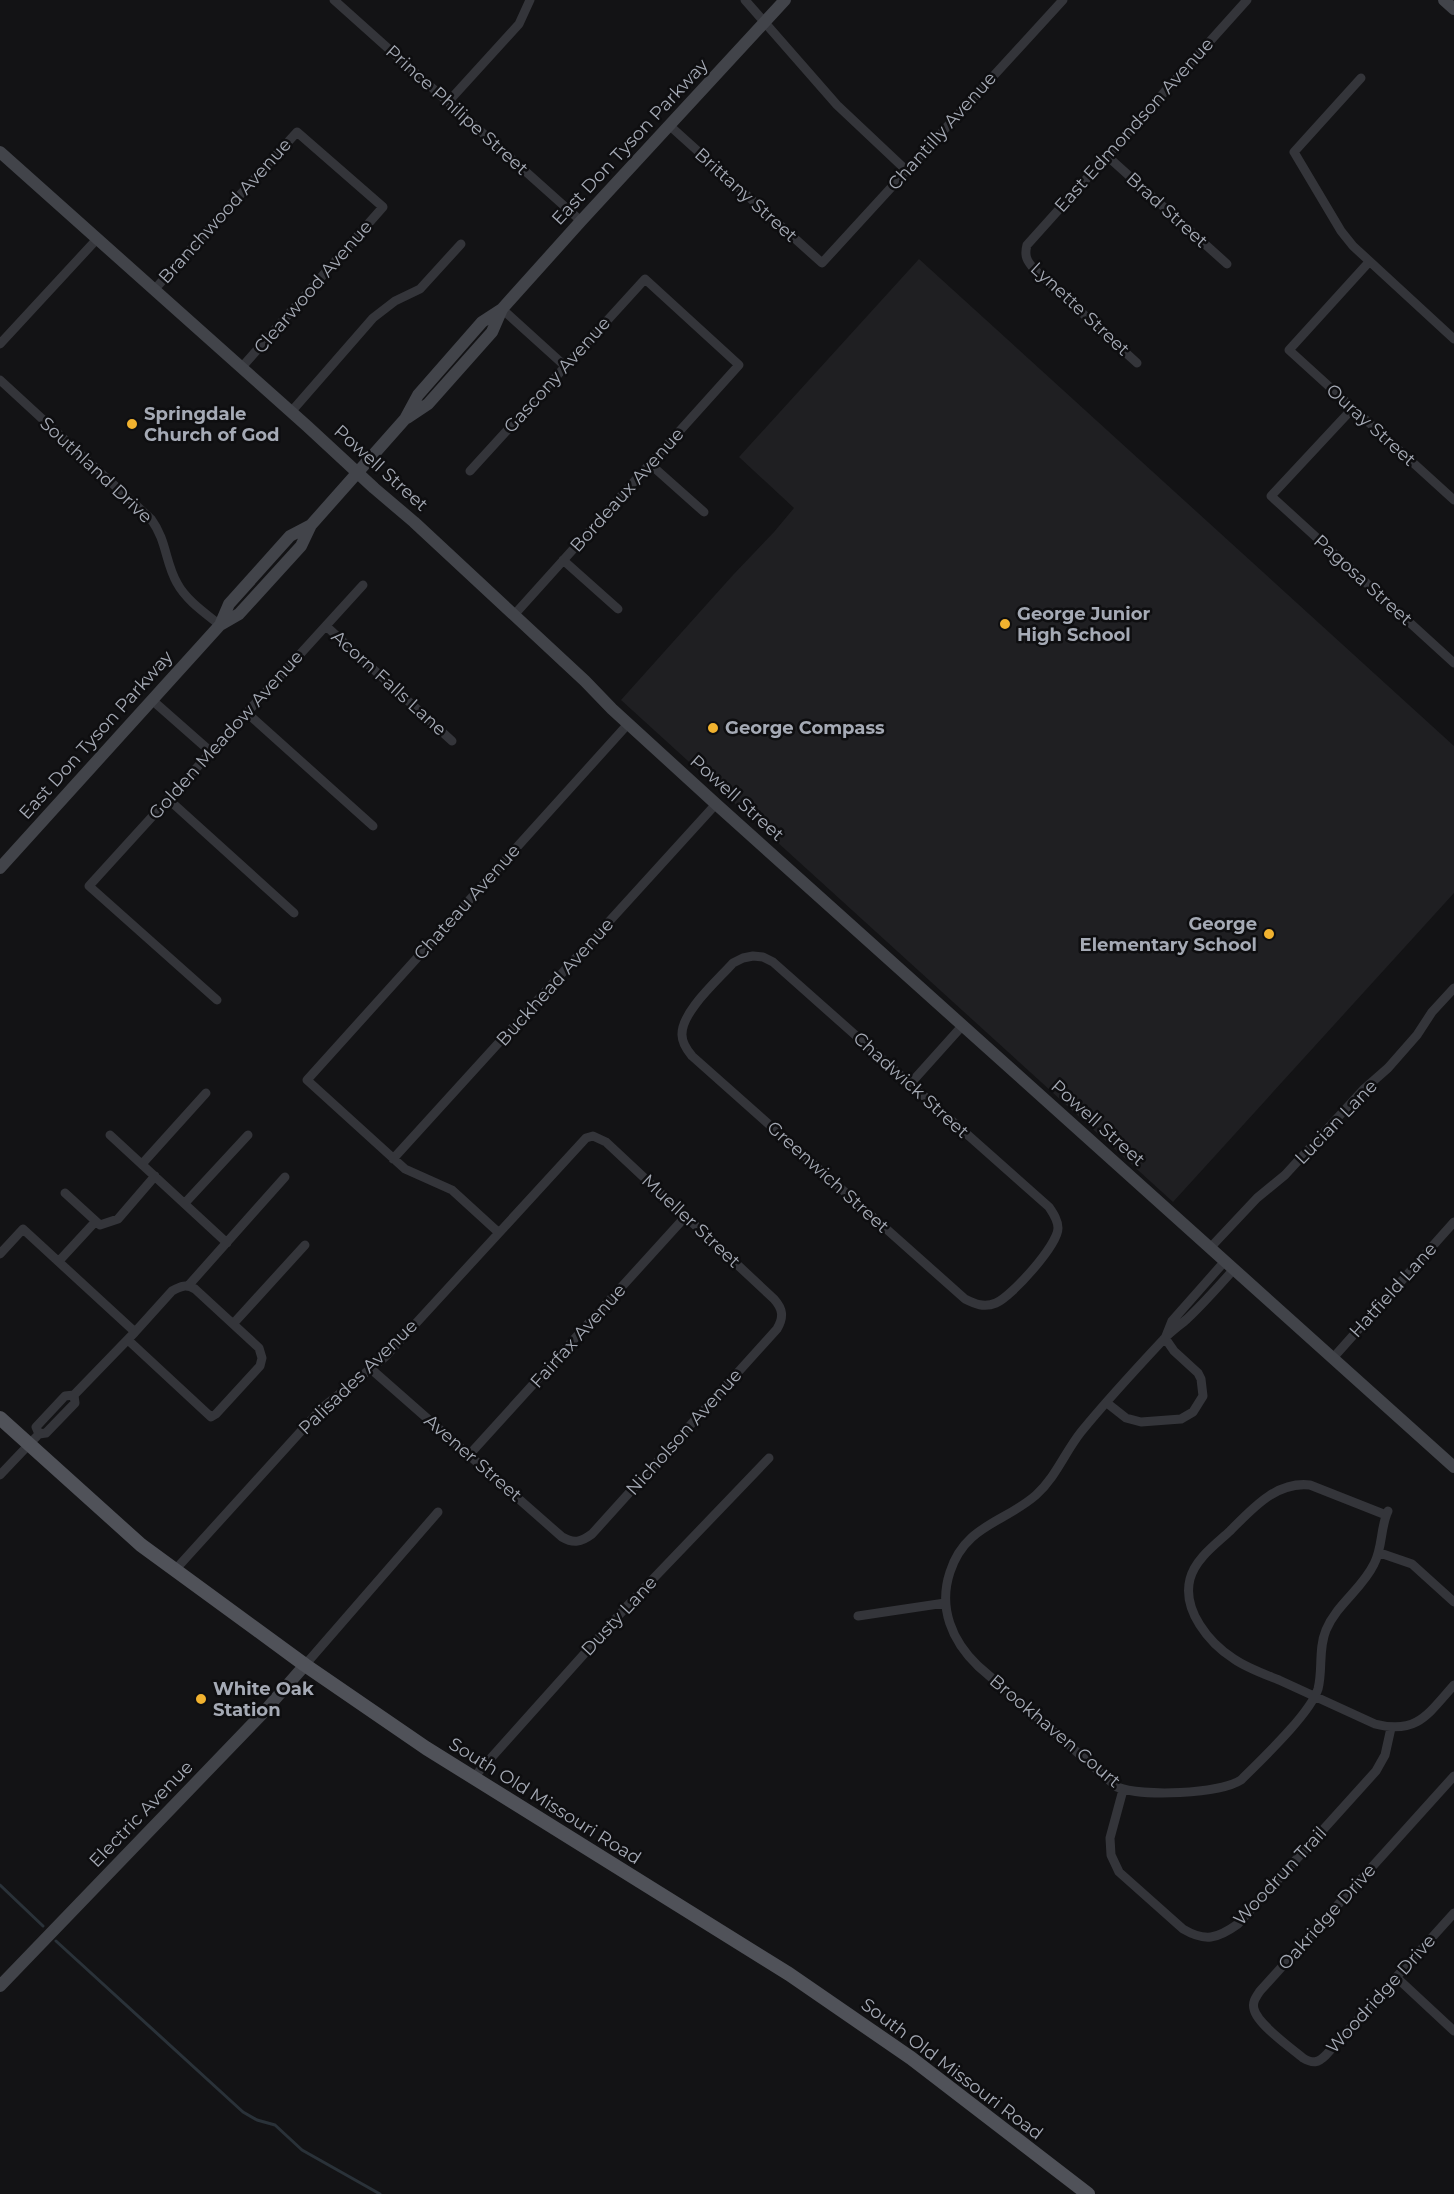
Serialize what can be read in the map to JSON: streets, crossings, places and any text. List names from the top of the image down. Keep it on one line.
{"streets":{"main road":["South Old Missouri Road"],"street":["Prince Philipe Street","East Edmondson Avenue","Chantilly Avenue","East Don Tyson Parkway","Brittany Street","Brad Street","Branchwood Avenue","Clearwood Avenue","Lynette Street","Gascony Avenue","Ouray Street","Powell Street","Southland Drive","Bordeaux Avenue","Pagosa Street","Acorn Falls Lane","Golden Meadow Avenue","Chateau Avenue","Buckhead Avenue","Chadwick Street","Lucian Lane","Greenwich Street","Mueller Street","Hatfield Lane","Fairfax Avenue","Palisades Avenue","Nicholson Avenue","Avener Street","Dusty Lane","Brookhaven Court","Electric Avenue","Woodrun Trail","Oakridge Drive","Woodridge Drive"]},"crossings":[["Prince Philipe Street","East Don Tyson Parkway"],["East Edmondson Avenue","Brad Street"],["East Edmondson Avenue","Lynette Street"],["Chantilly Avenue","Brittany Street"],["East Don Tyson Parkway","Brittany Street"],["East Don Tyson Parkway","Powell Street"],["East Don Tyson Parkway","Southland Drive"],["Branchwood Avenue","Clearwood Avenue"],["Branchwood Avenue","Powell Street"],["Clearwood Avenue","Powell Street"],["Gascony Avenue","Bordeaux Avenue"],["Ouray Street","Pagosa Street"],["Powell Street","Bordeaux Avenue"],["Powell Street","Chateau Avenue"],["Powell Street","Buckhead Avenue"],["Powell Street","Lucian Lane"],["Powell Street","Hatfield Lane"],["Powell Street","Brookhaven Court"],["Acorn Falls Lane","Golden Meadow Avenue"],["Chateau Avenue","Buckhead Avenue"],["Chadwick Street","Greenwich Street"],["Mueller Street","Fairfax Avenue"],["Mueller Street","Palisades Avenue"],["Mueller Street","Nicholson Avenue"],["Fairfax Avenue","Avener Street"],["Palisades Avenue","Avener Street"],["Palisades Avenue","South Old Missouri Road"],["Nicholson Avenue","Avener Street"],["Dusty Lane","South Old Missouri Road"],["Brookhaven Court","Woodrun Trail"],["South Old Missouri Road","Electric Avenue"],["Oakridge Drive","Woodridge Drive"]],"places":["Springdale Church of God","George Junior High School","George Compass","George Elementary School","White Oak Station"]}
